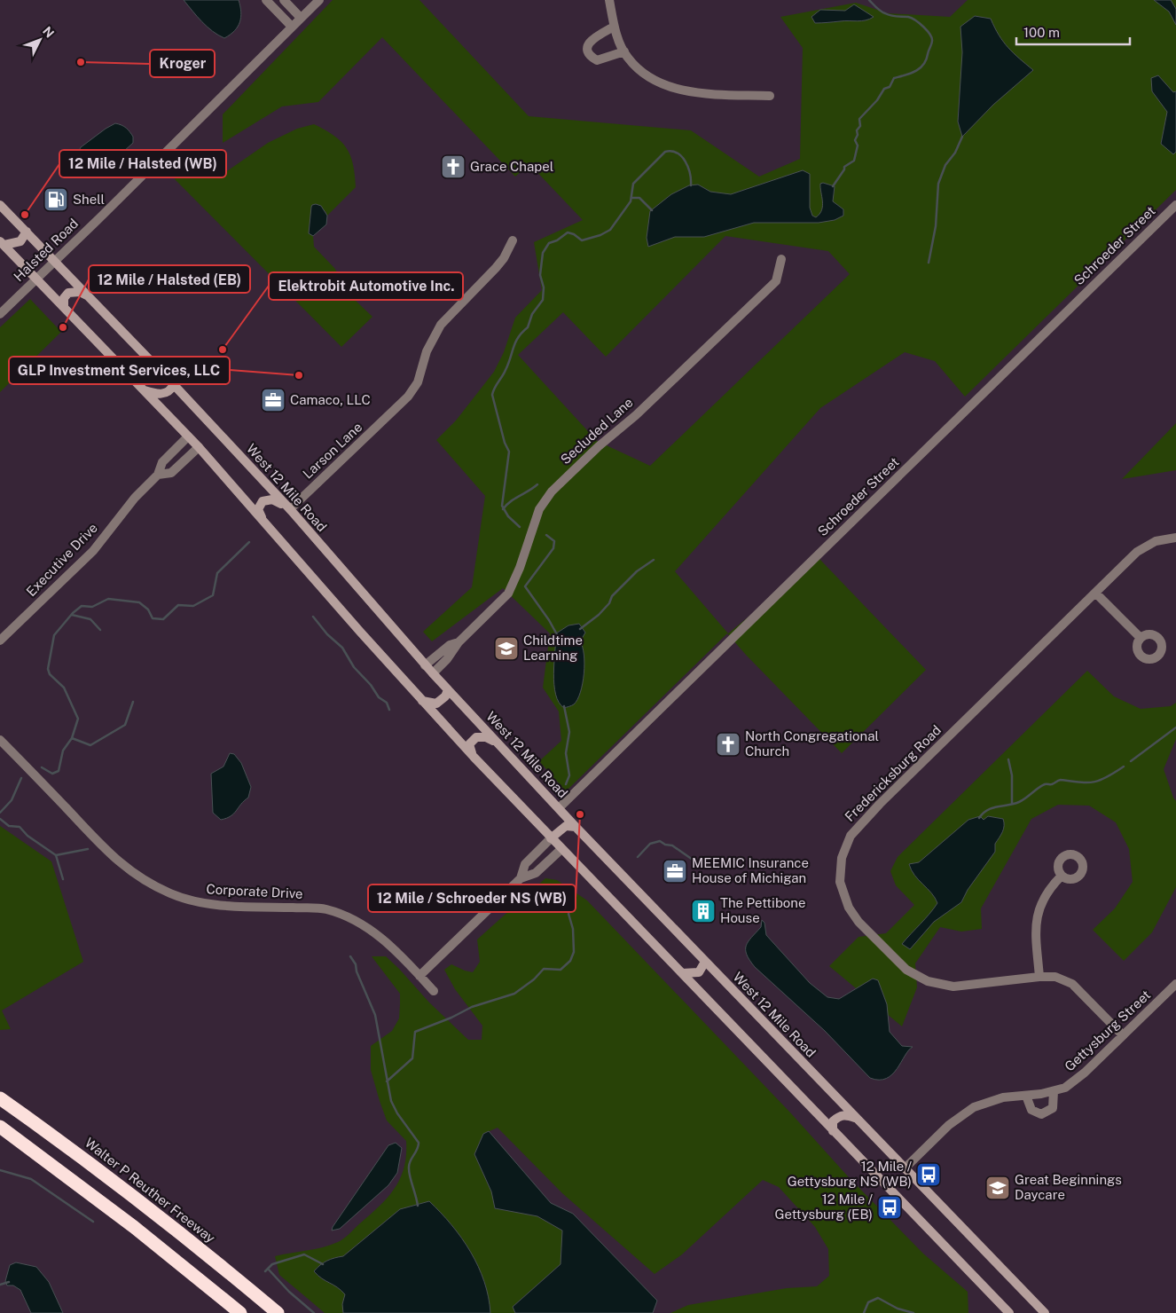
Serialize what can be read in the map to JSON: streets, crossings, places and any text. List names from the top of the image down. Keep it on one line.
{"streets":{"highway":["Walter P Reuther Freeway"],"main road":["West 12 Mile Road"],"street":["Schroeder Street","Halsted Road","Secluded Lane","Larson Lane","Executive Drive","Fredericksburg Road","Corporate Drive","Gettysburg Street"]},"crossings":[["Schroeder Street","West 12 Mile Road"],["Halsted Road","West 12 Mile Road"],["Secluded Lane","West 12 Mile Road"],["Larson Lane","West 12 Mile Road"],["West 12 Mile Road","Gettysburg Street"],["Fredericksburg Road","Gettysburg Street"]],"places":{"other":["Kroger","12 Mile / Halsted (WB)","12 Mile / Halsted (EB)","Elektrobit Automotive Inc.","GLP Investment Services, LLC","12 Mile / Schroeder NS (WB)"],"church":["Grace Chapel","North Congregational Church"],"fuel station":["Shell"],"office":["Camaco, LLC","MEEMIC Insurance House of Michigan"],"school or university":["Childtime Learning","Great Beginnings Daycare"],"building":["The Pettibone House"],"bus stop":["12 Mile / Gettysburg NS (WB)","12 Mile / Gettysburg (EB)"]},"scale_bar":"100 m","north":"top right"}
